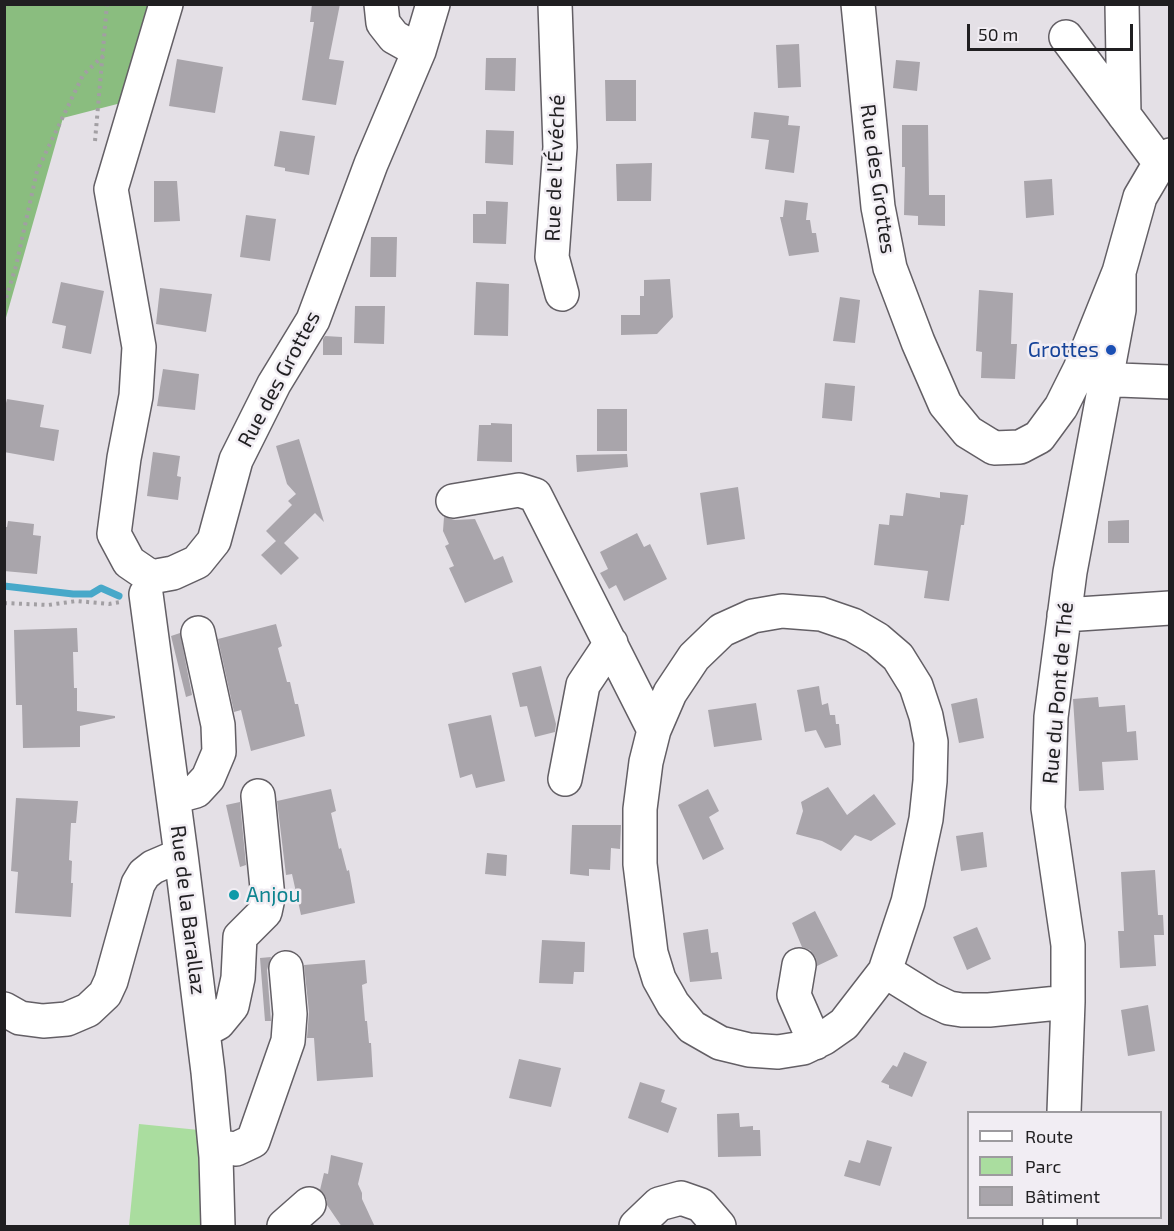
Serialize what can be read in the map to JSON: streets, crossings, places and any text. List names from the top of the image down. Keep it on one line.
{"streets":{"street":["Rue de l'Évéché","Rue des Grottes","Rue du Pont de Thé","Rue de la Barallaz"]},"crossings":[["Rue des Grottes","Rue du Pont de Thé"]],"places":["Grottes","Anjou"],"legend":["Route","Parc","Bâtiment"],"scale_bar":"50 m"}
